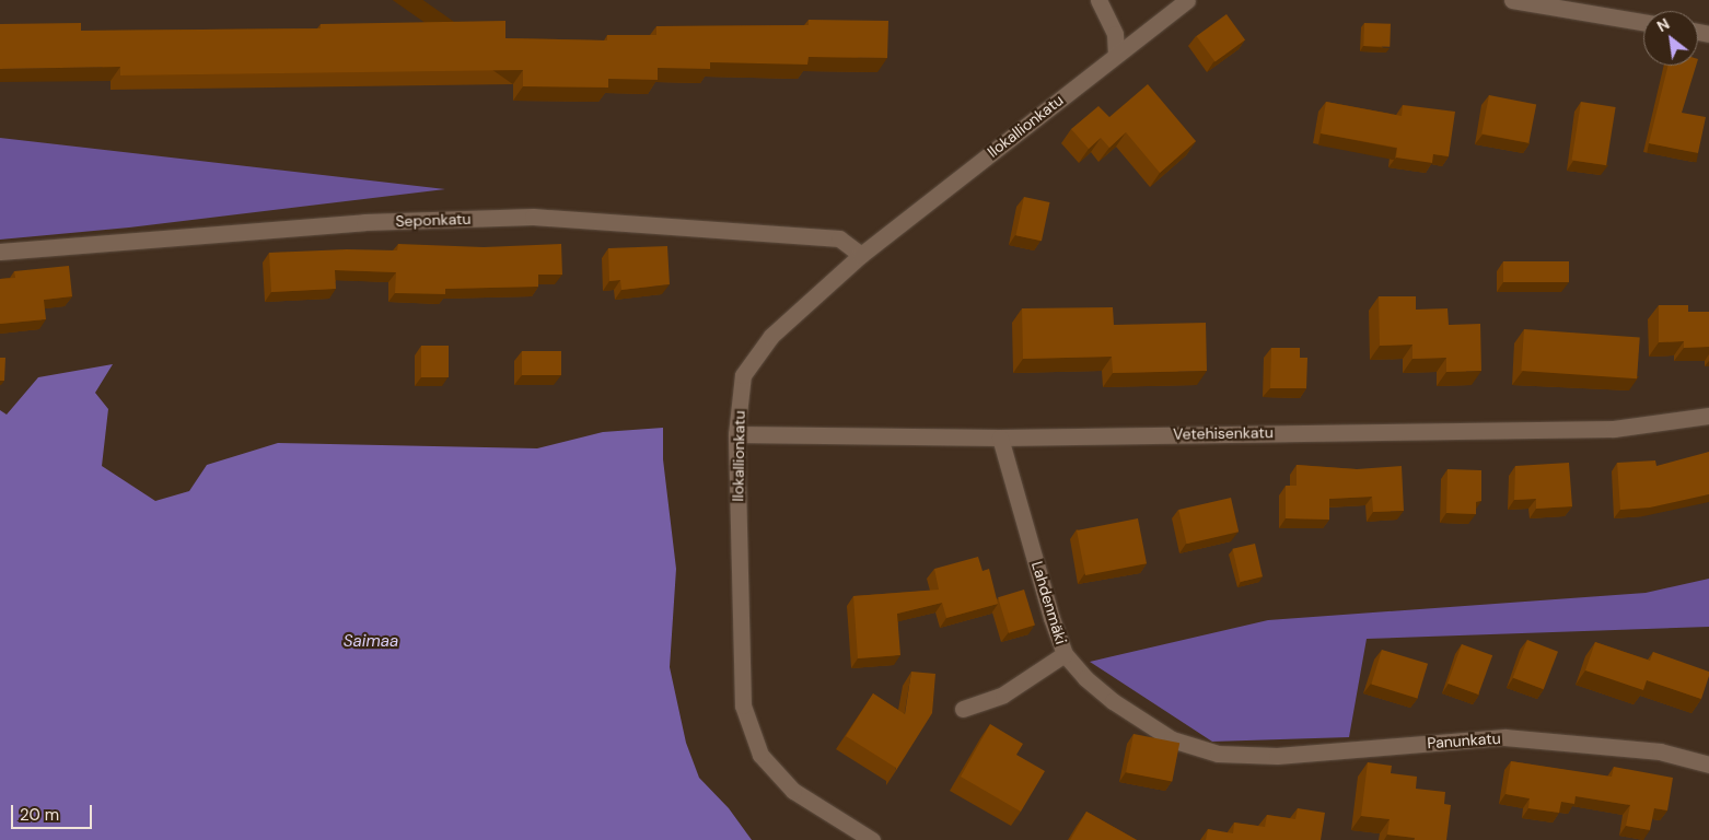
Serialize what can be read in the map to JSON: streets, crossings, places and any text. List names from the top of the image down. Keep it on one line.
{"streets":{"street":["Ilokallionkatu","Seponkatu","Vetehisenkatu","Lahdenmäki","Panunkatu"]},"crossings":[["Ilokallionkatu","Seponkatu"],["Ilokallionkatu","Vetehisenkatu"],["Vetehisenkatu","Lahdenmäki"],["Lahdenmäki","Panunkatu"]],"water":["Saimaa"],"scale_bar":"20 m","north":"top left"}
